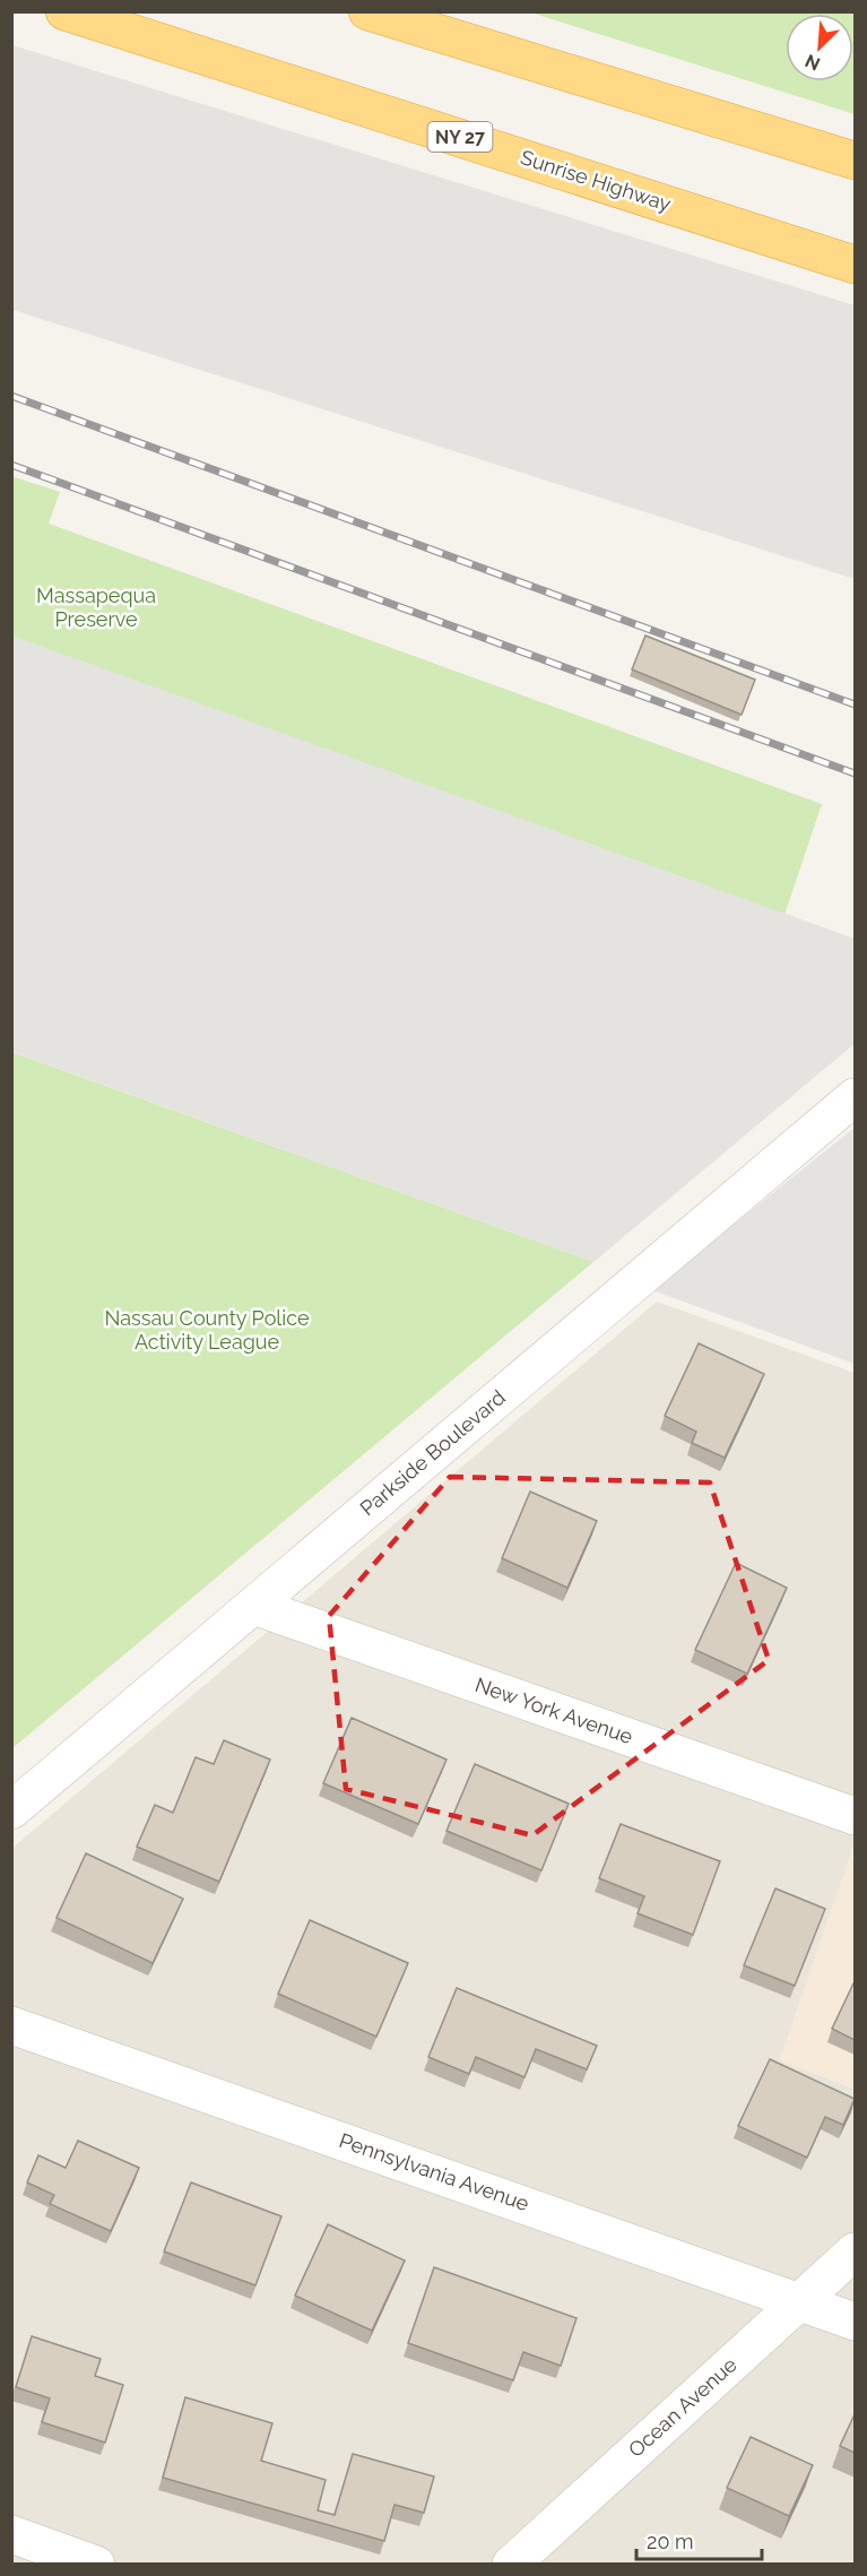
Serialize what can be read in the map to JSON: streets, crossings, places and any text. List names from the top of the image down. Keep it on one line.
{"streets":{"highway":["NY 27","Sunrise Highway"],"street":["Parkside Boulevard","New York Avenue","Pennsylvania Avenue","Ocean Avenue"]},"crossings":[["Parkside Boulevard","New York Avenue"],["Pennsylvania Avenue","Ocean Avenue"]],"parks":["Massapequa Preserve","Nassau County Police Activity League"],"scale_bar":"20 m","north":"bottom left"}
